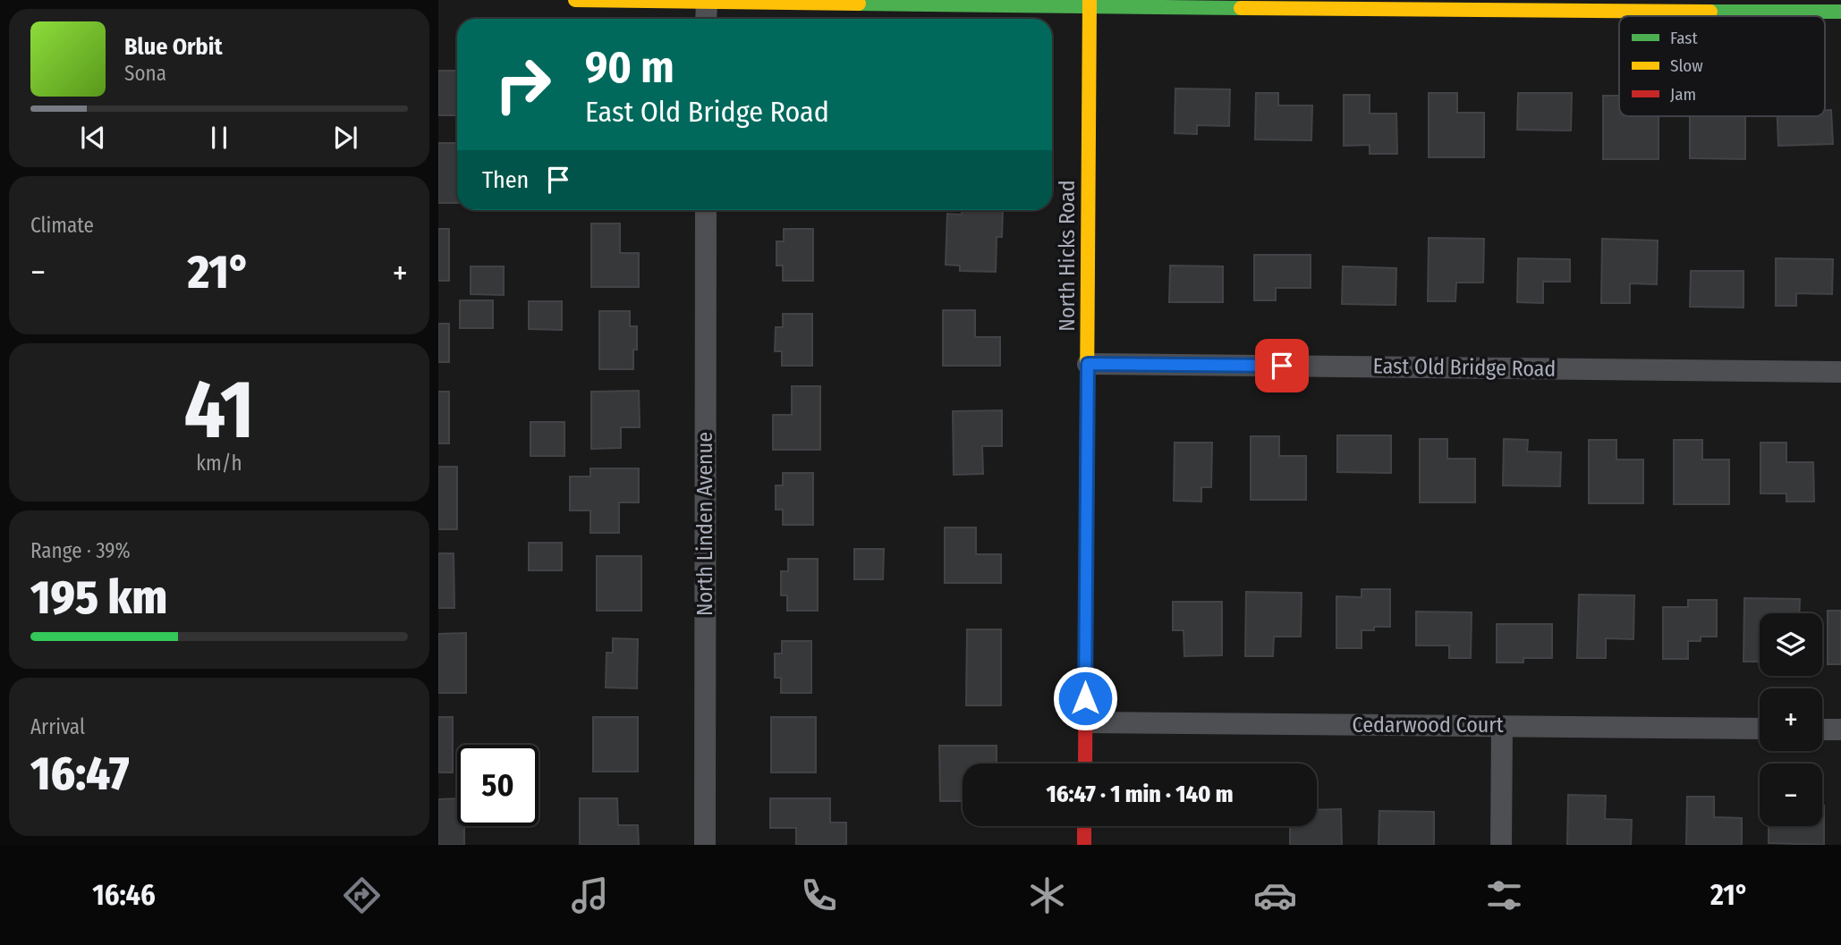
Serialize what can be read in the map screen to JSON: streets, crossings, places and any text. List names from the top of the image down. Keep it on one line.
{"streets":{"street":["North Hicks Road","East Old Bridge Road","North Linden Avenue","Cedarwood Court"]},"crossings":[["North Hicks Road","East Old Bridge Road"],["North Hicks Road","Cedarwood Court"]],"legend":["Fast","Slow","Jam"],"page":{"turn":["90 m","East Old Bridge Road"],"song":["Blue Orbit","Sona"],"then":"Then","tile":["Climate",["41","km/h"],["Range · 39%","195 km"],["Arrival","16:47"]],"heat":["−","21°","+"],"map_buttons":["+","−"],"limit":"50","trip":"16:47 · 1 min · 140 m","tabs":["16:46","21°"]}}
